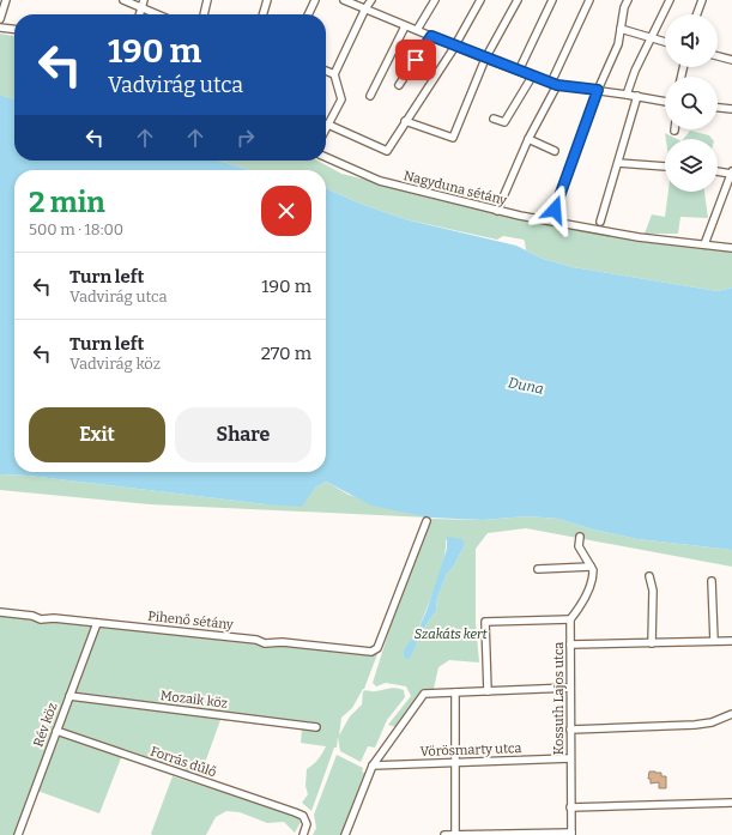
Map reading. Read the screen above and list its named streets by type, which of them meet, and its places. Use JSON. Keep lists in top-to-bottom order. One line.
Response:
{"streets":{"street":["Nagyduna sétány","Pihenő sétány","Kossuth Lajos utca","Mozaik köz","Rév köz","Vörösmarty utca","Forrás dűlő"]},"crossings":[["Pihenő sétány","Rév köz"],["Kossuth Lajos utca","Vörösmarty utca"],["Mozaik köz","Rév köz"],["Rév köz","Forrás dűlő"]],"water":["Duna"],"parks":["Szakáts kert"],"page":{"turn":["190 m","Vadvirág utca"],"heading":["2 min","500 m · 18:00"],"list":[{"name":"Turn left","note":"Vadvirág utca","value":"190 m"},{"name":"Turn left","note":"Vadvirág köz","value":"270 m"}],"buttons":["Exit","Share"]}}
